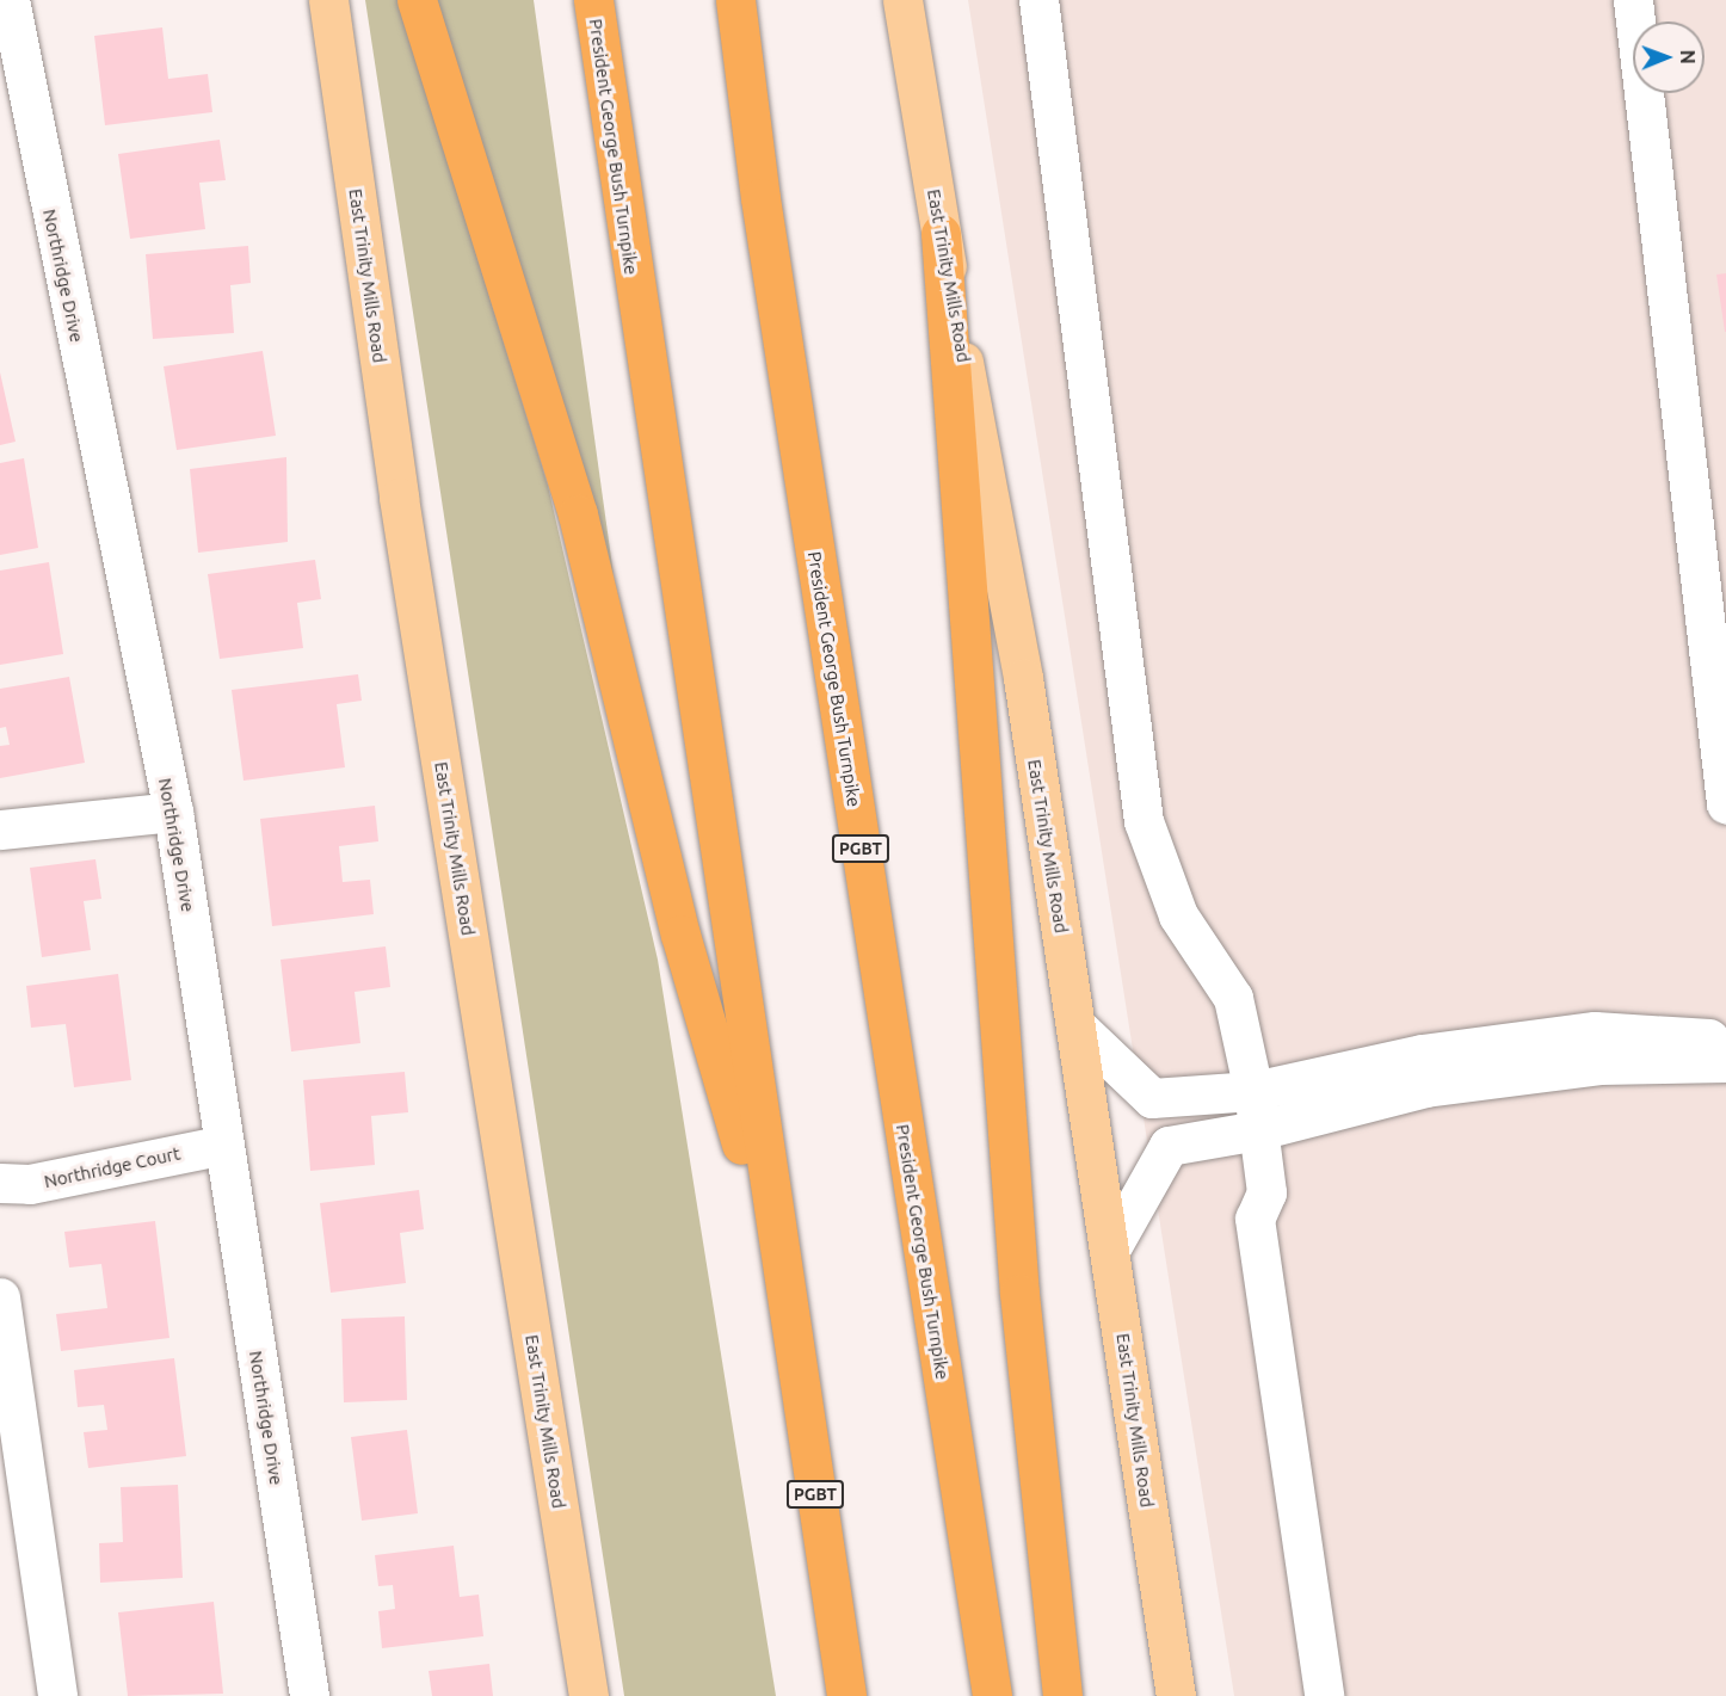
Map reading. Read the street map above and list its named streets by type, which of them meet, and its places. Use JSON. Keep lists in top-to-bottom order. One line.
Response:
{"streets":{"highway":["President George Bush Turnpike","PGBT"],"main road":["East Trinity Mills Road"],"street":["Northridge Drive","Northridge Court"]},"crossings":[["Northridge Drive","Northridge Court"]],"north":"right"}
